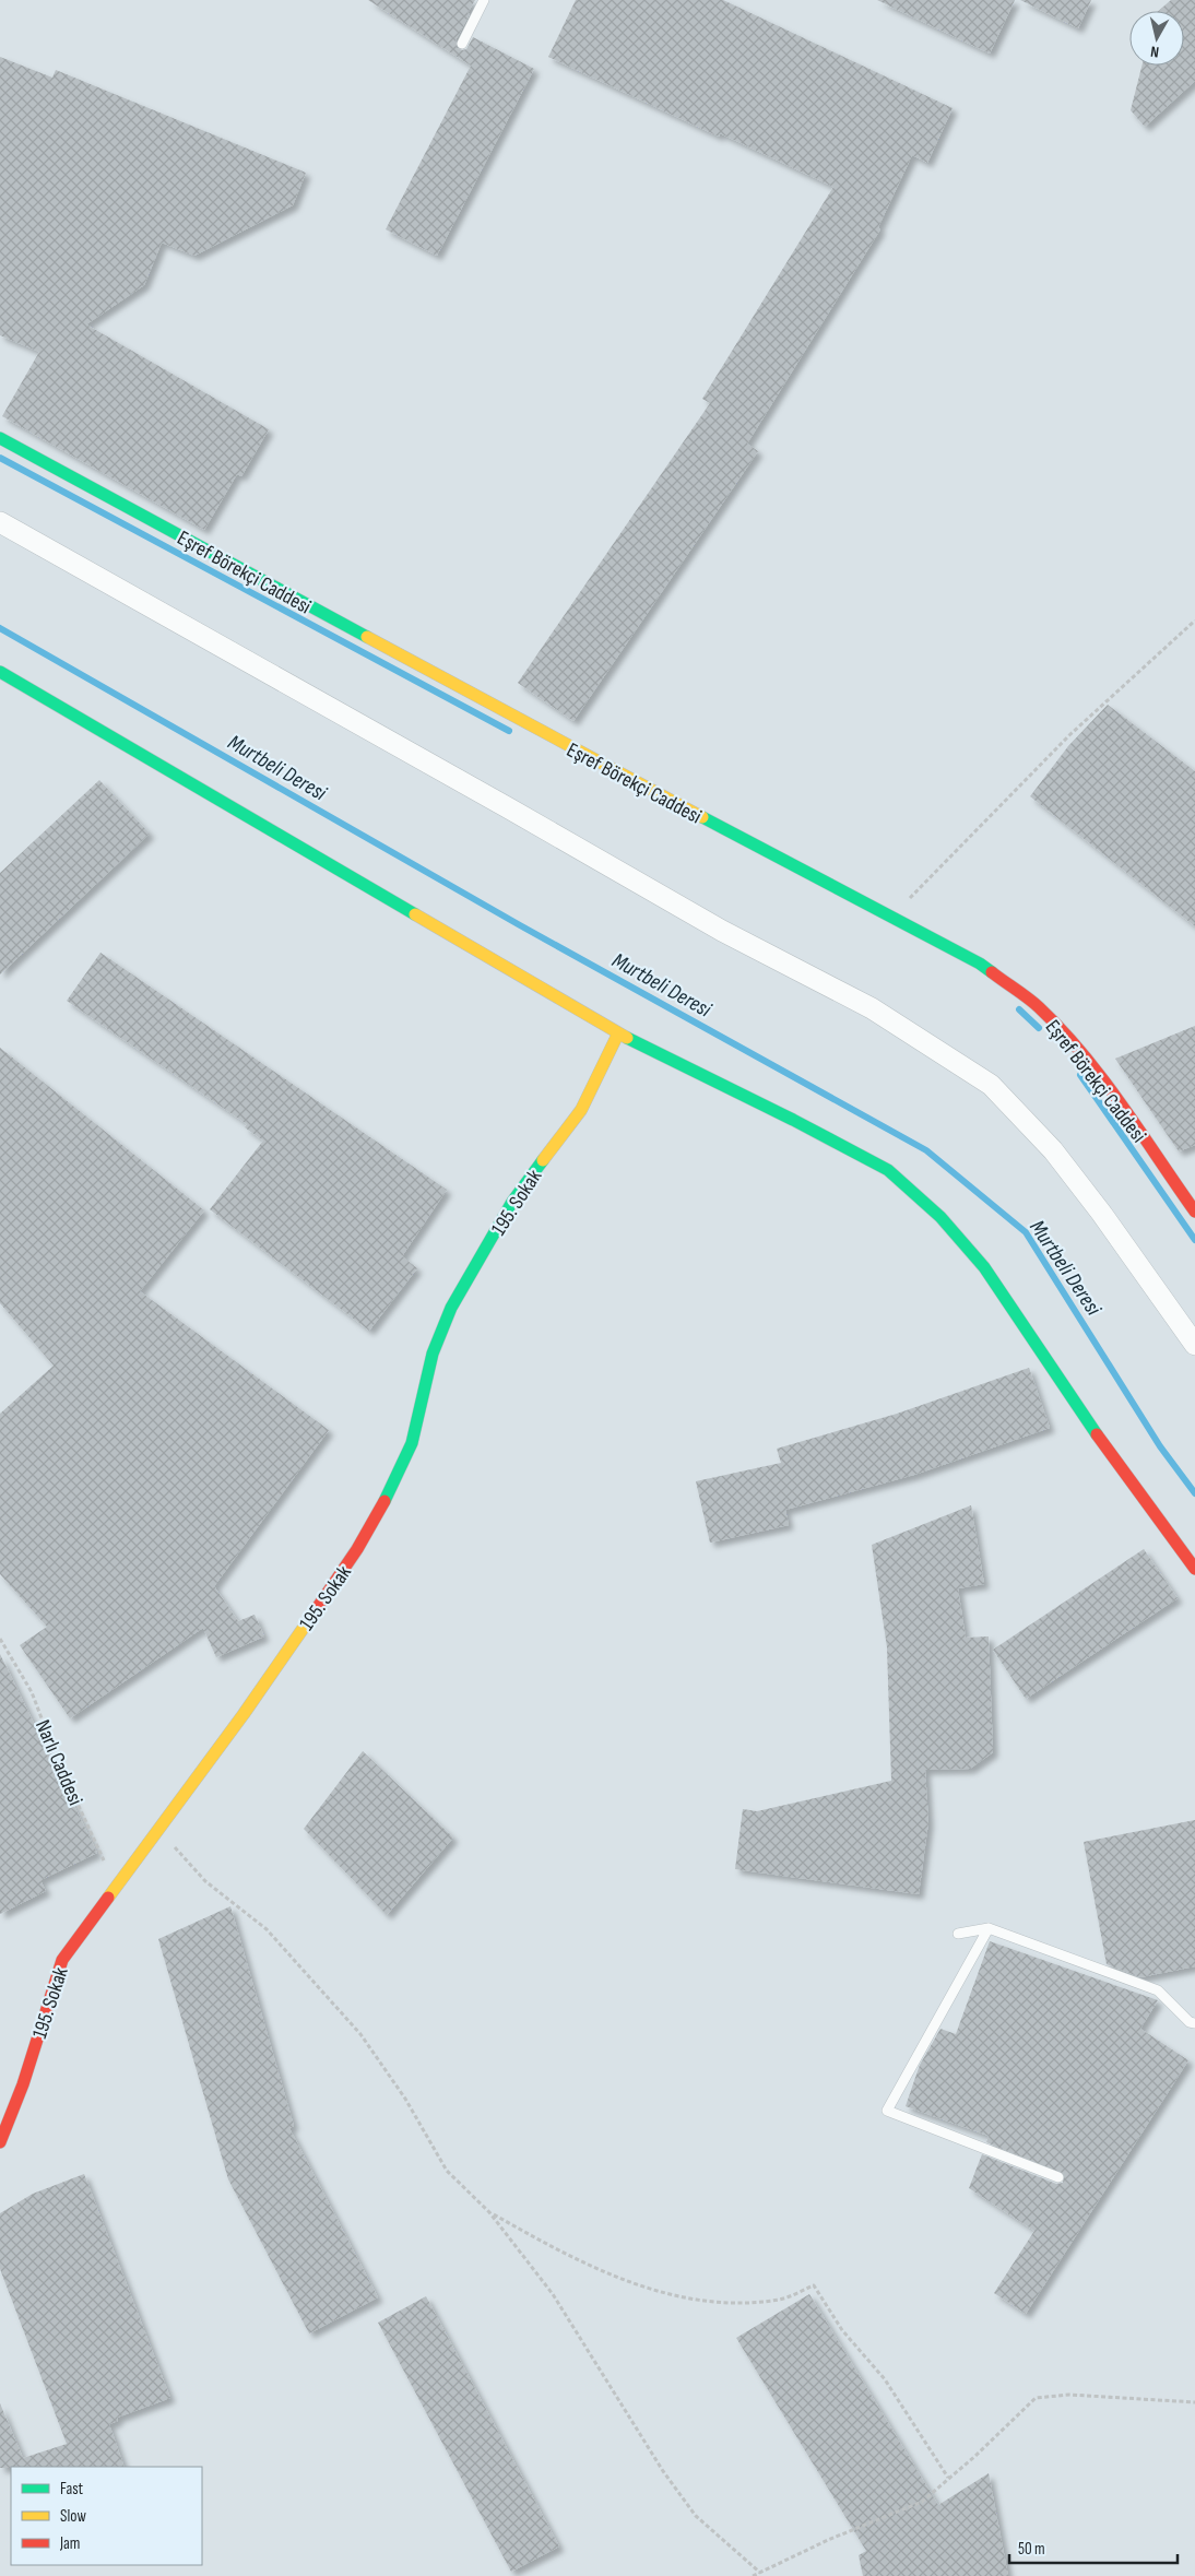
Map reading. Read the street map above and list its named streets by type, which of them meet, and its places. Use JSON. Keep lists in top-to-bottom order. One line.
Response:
{"streets":{"street":["Eşref Börekçi Caddesi","195. Sokak"],"path":["Narlı Caddesi"]},"crossings":[["195. Sokak","Narlı Caddesi"]],"water":["Murtbeli Deresi"],"legend":["Fast","Slow","Jam"],"scale_bar":"50 m","north":"bottom"}
